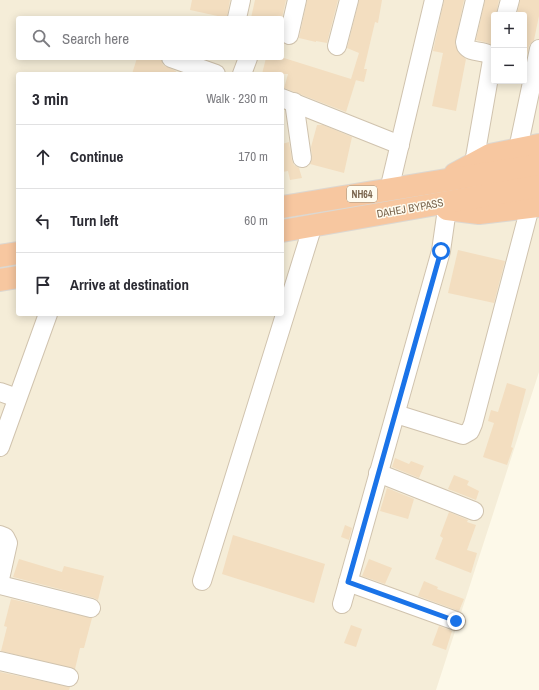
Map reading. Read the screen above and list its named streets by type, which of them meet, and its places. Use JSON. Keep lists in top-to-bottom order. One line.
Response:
{"streets":{"highway":["NH64","DAHEJ BYPASS"]},"crossings":[["NH64","DAHEJ BYPASS"]],"page":{"map_buttons":["+","−"],"search":"Search here","heading":["3 min","Walk · 230 m"],"list":[["Continue","170 m"],["Turn left","60 m"],"Arrive at destination"]}}
